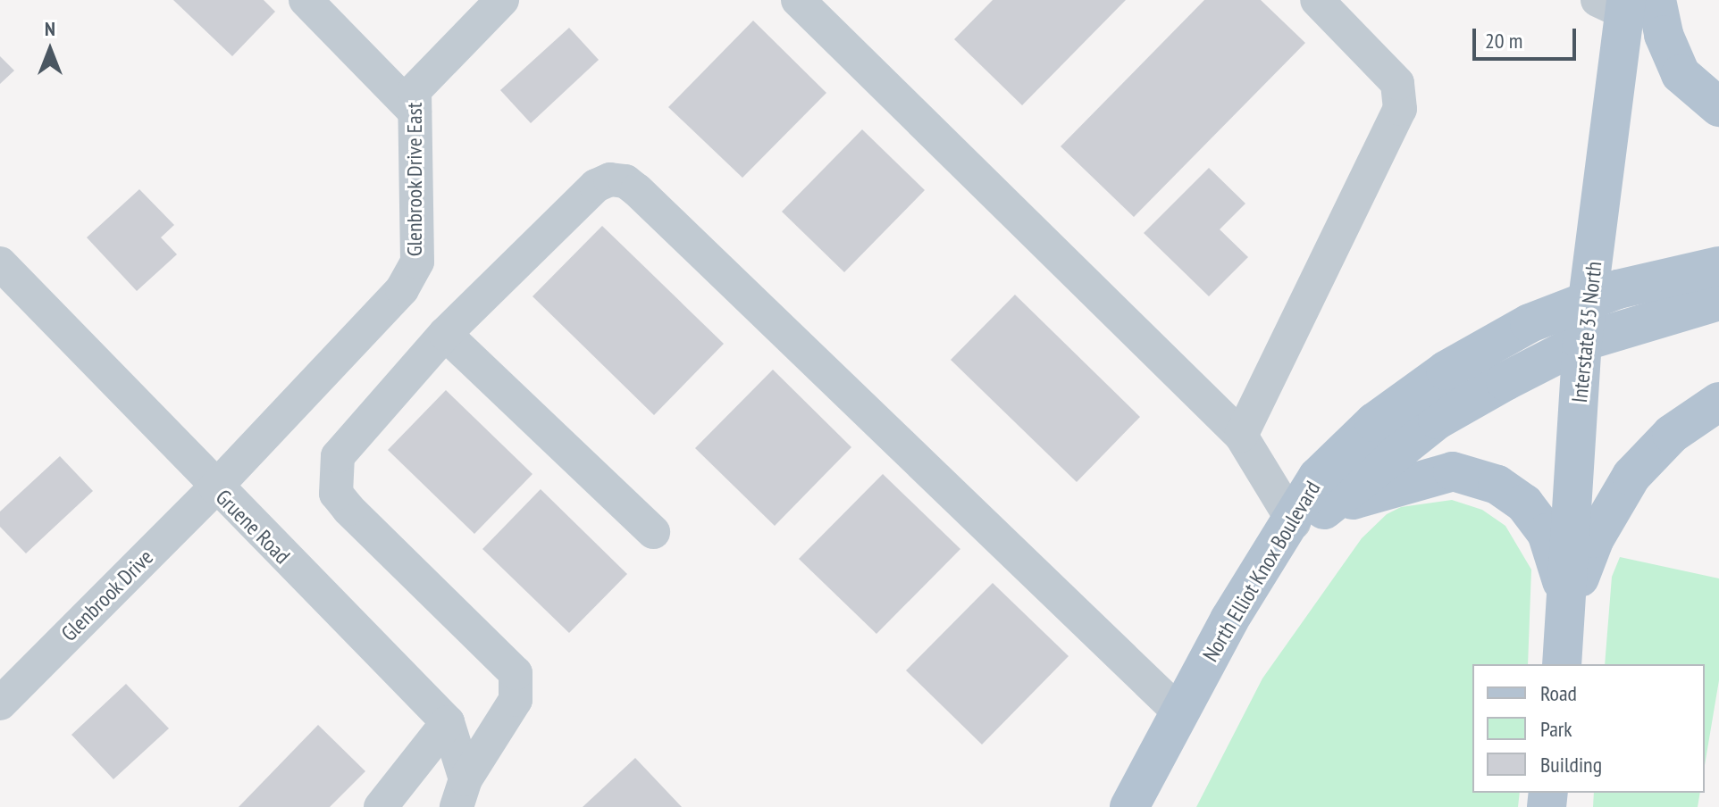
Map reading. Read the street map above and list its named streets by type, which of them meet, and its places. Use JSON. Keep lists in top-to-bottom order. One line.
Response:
{"streets":{"main road":["Interstate 35 North","North Elliot Knox Boulevard"],"street":["Glenbrook Drive East","Gruene Road","Glenbrook Drive"]},"crossings":[["Glenbrook Drive East","Gruene Road"],["Glenbrook Drive East","Glenbrook Drive"],["Interstate 35 North","North Elliot Knox Boulevard"],["Gruene Road","Glenbrook Drive"]],"legend":["Road","Park","Building"],"scale_bar":"20 m","north":"top"}
